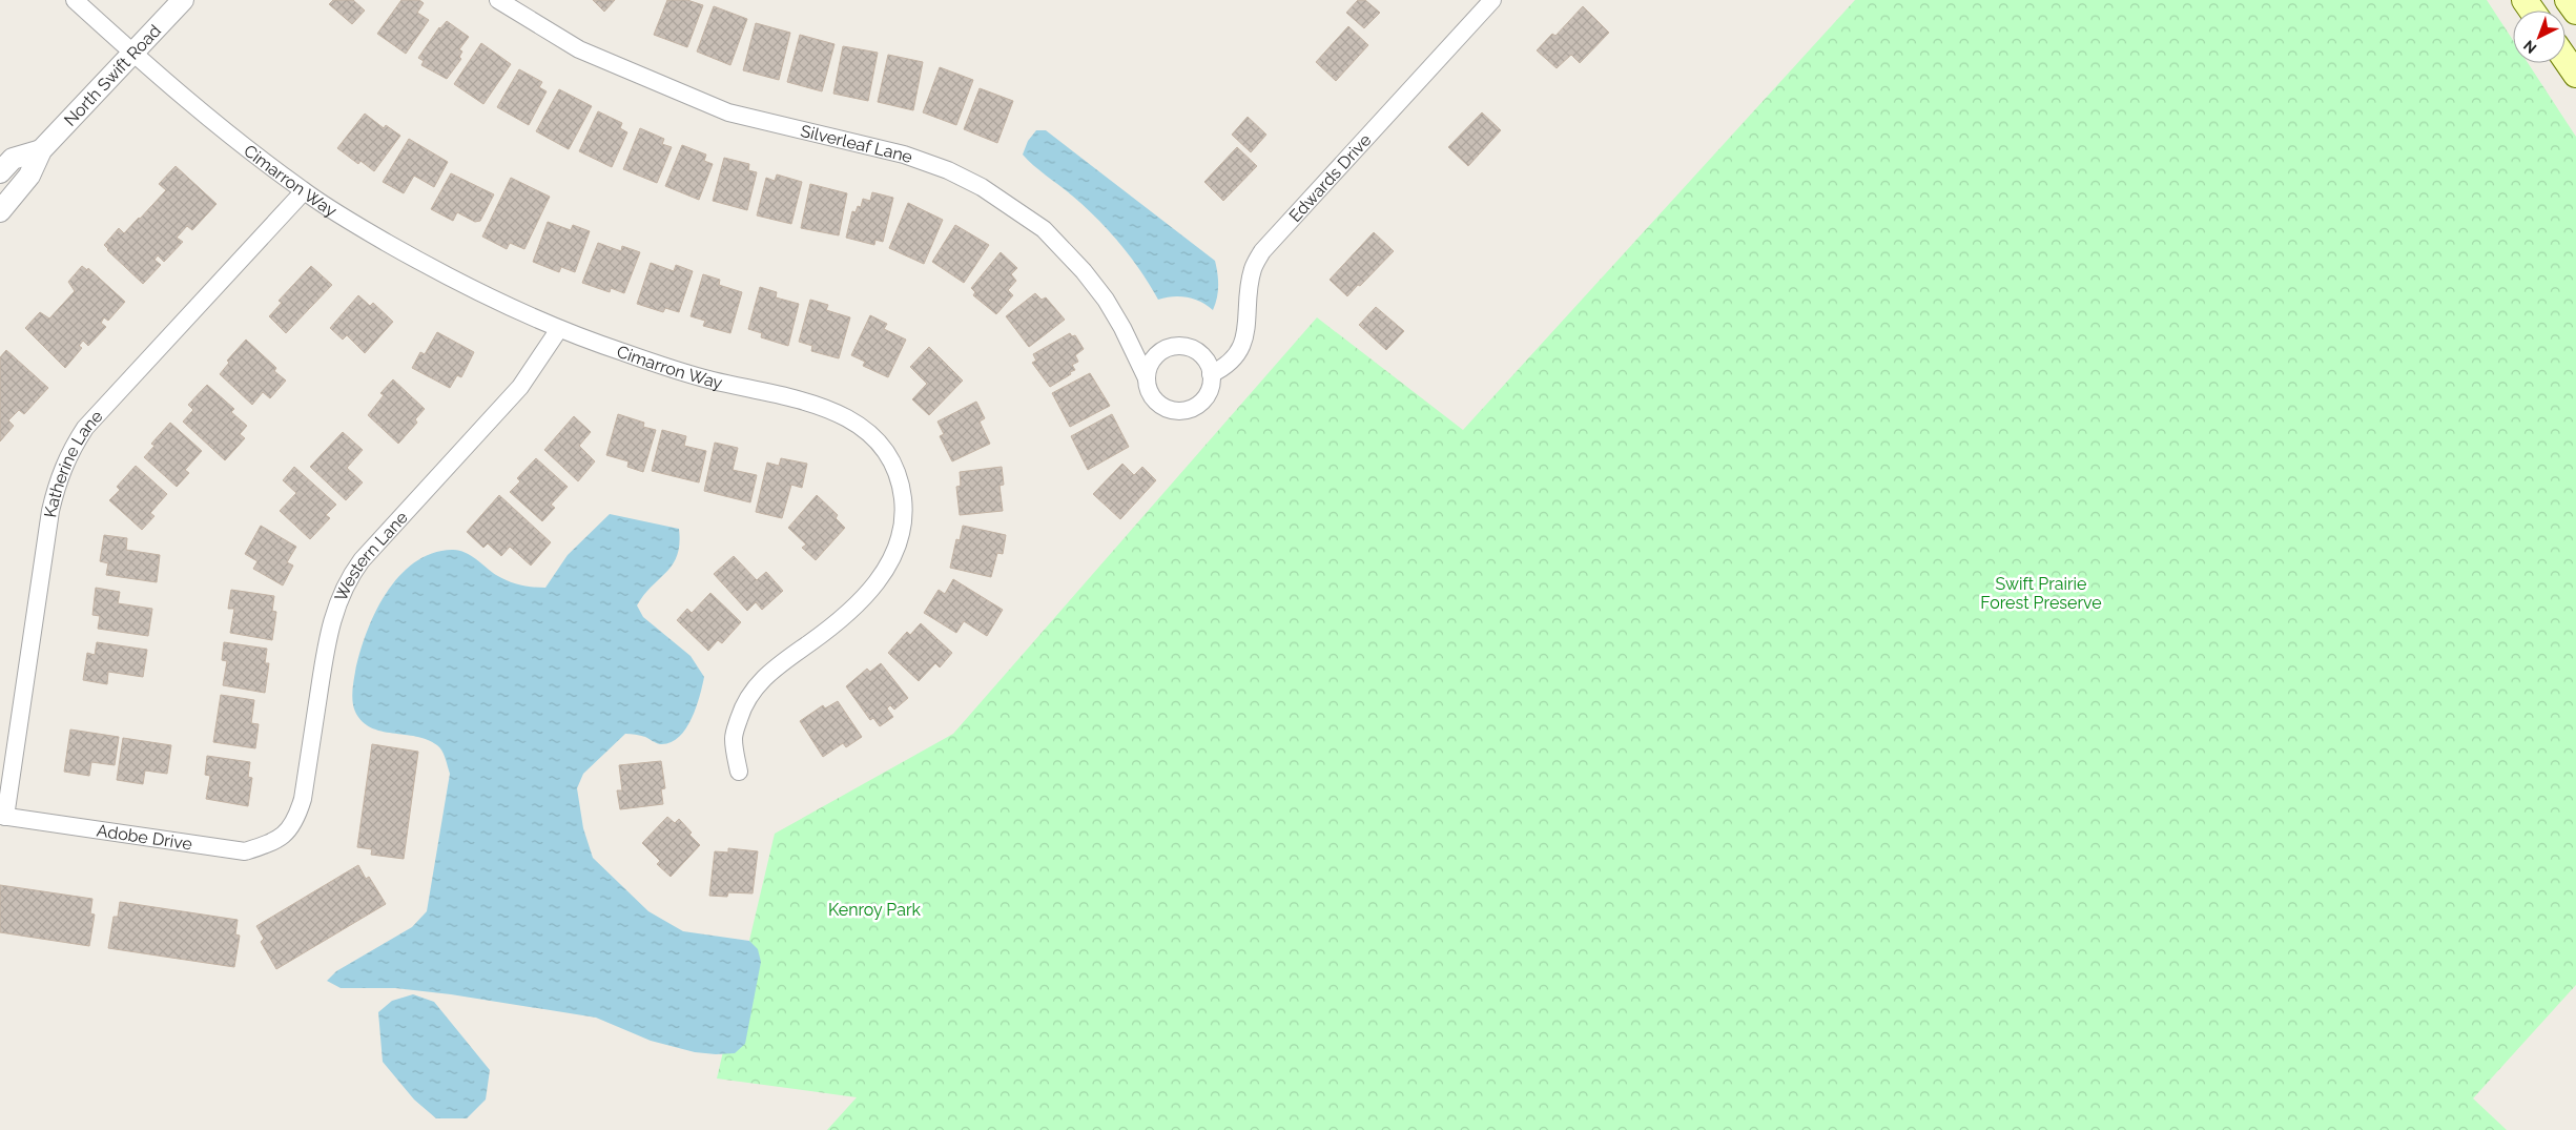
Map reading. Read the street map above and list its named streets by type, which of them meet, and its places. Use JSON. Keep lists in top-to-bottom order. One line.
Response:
{"streets":{"street":["North Swift Road","Silverleaf Lane","Edwards Drive","Cimarron Way","Katherine Lane","Western Lane","Adobe Drive"]},"crossings":[["North Swift Road","Cimarron Way"],["Silverleaf Lane","Edwards Drive"],["Cimarron Way","Katherine Lane"],["Cimarron Way","Western Lane"],["Katherine Lane","Adobe Drive"],["Western Lane","Adobe Drive"]],"parks":["Swift Prairie Forest Preserve","Kenroy Park"],"north":"bottom left"}
